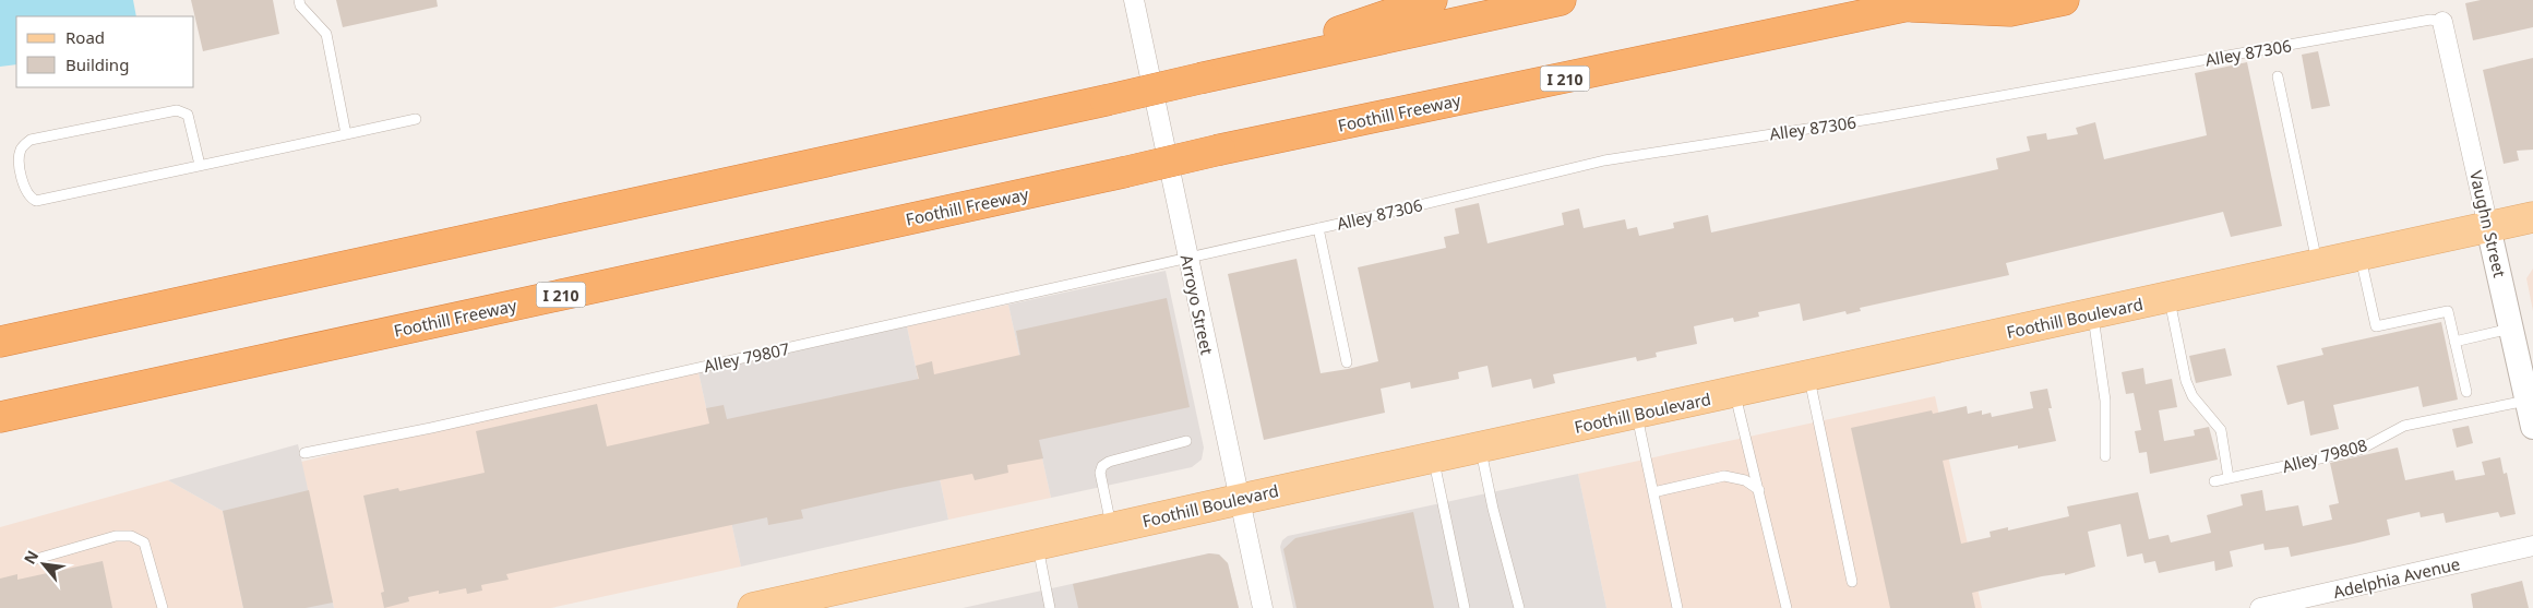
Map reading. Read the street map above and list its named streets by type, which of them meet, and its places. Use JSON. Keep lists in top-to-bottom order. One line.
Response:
{"streets":{"highway":["I 210","Foothill Freeway"],"main road":["Foothill Boulevard"],"street":["Vaughn Street","Arroyo Street","Adelphia Avenue"],"lane":["Alley 87306","Alley 79807","Alley 79808"]},"crossings":[["Alley 87306","Vaughn Street"],["Alley 87306","Arroyo Street"],["Alley 87306","Alley 79807"],["Vaughn Street","Foothill Boulevard"],["Vaughn Street","Alley 79808"],["Arroyo Street","Foothill Boulevard"],["Arroyo Street","Alley 79807"]],"legend":["Road","Building"],"north":"top left"}
